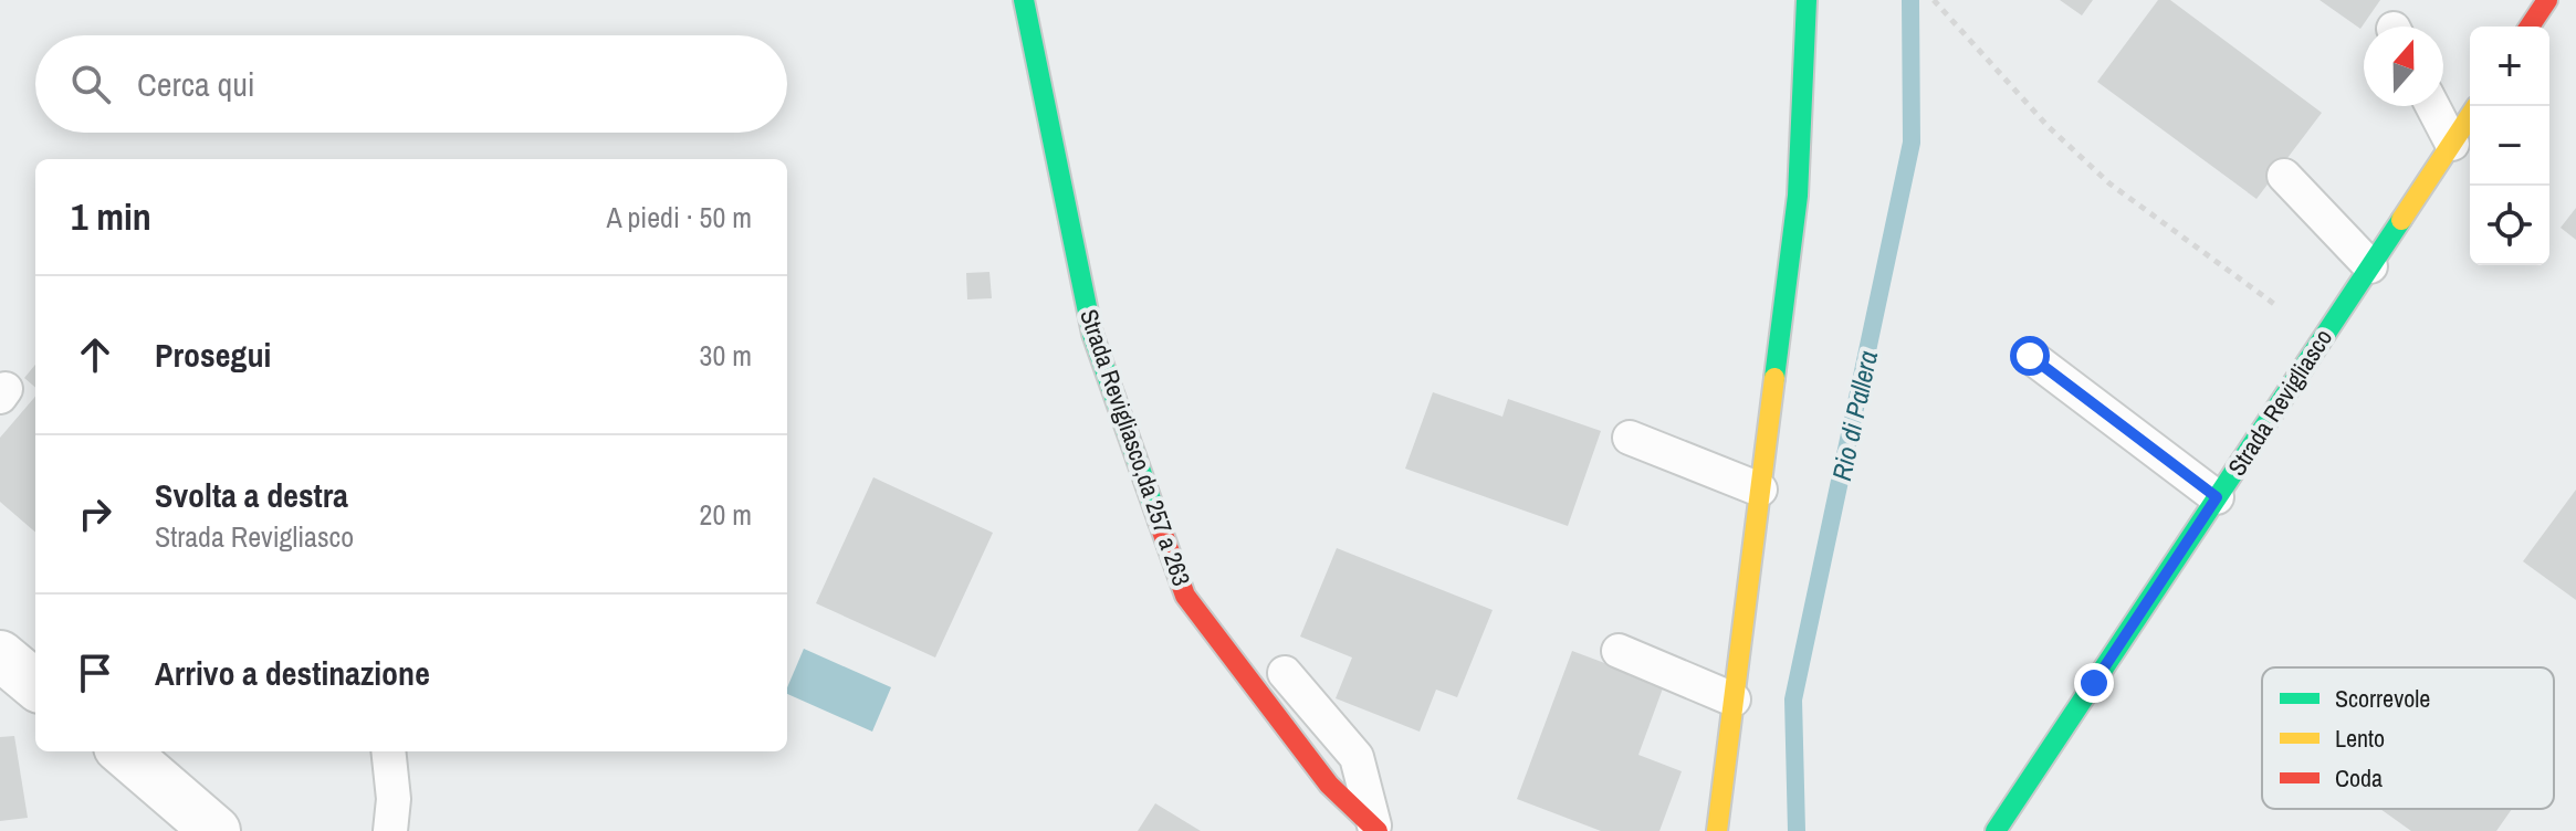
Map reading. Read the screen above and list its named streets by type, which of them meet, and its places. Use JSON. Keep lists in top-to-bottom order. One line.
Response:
{"streets":{"street":["Strada Revigliasco","Strada Revigliasco,da 257 a 263"]},"water":["Rio di Pallera"],"legend":["Scorrevole","Lento","Coda"],"north":"top","page":{"map_buttons":["+","−"],"search":"Cerca qui","heading":["1 min","A piedi · 50 m"],"list":[["Prosegui","30 m"],["Svolta a destra","Strada Revigliasco","20 m"],"Arrivo a destinazione"]}}
